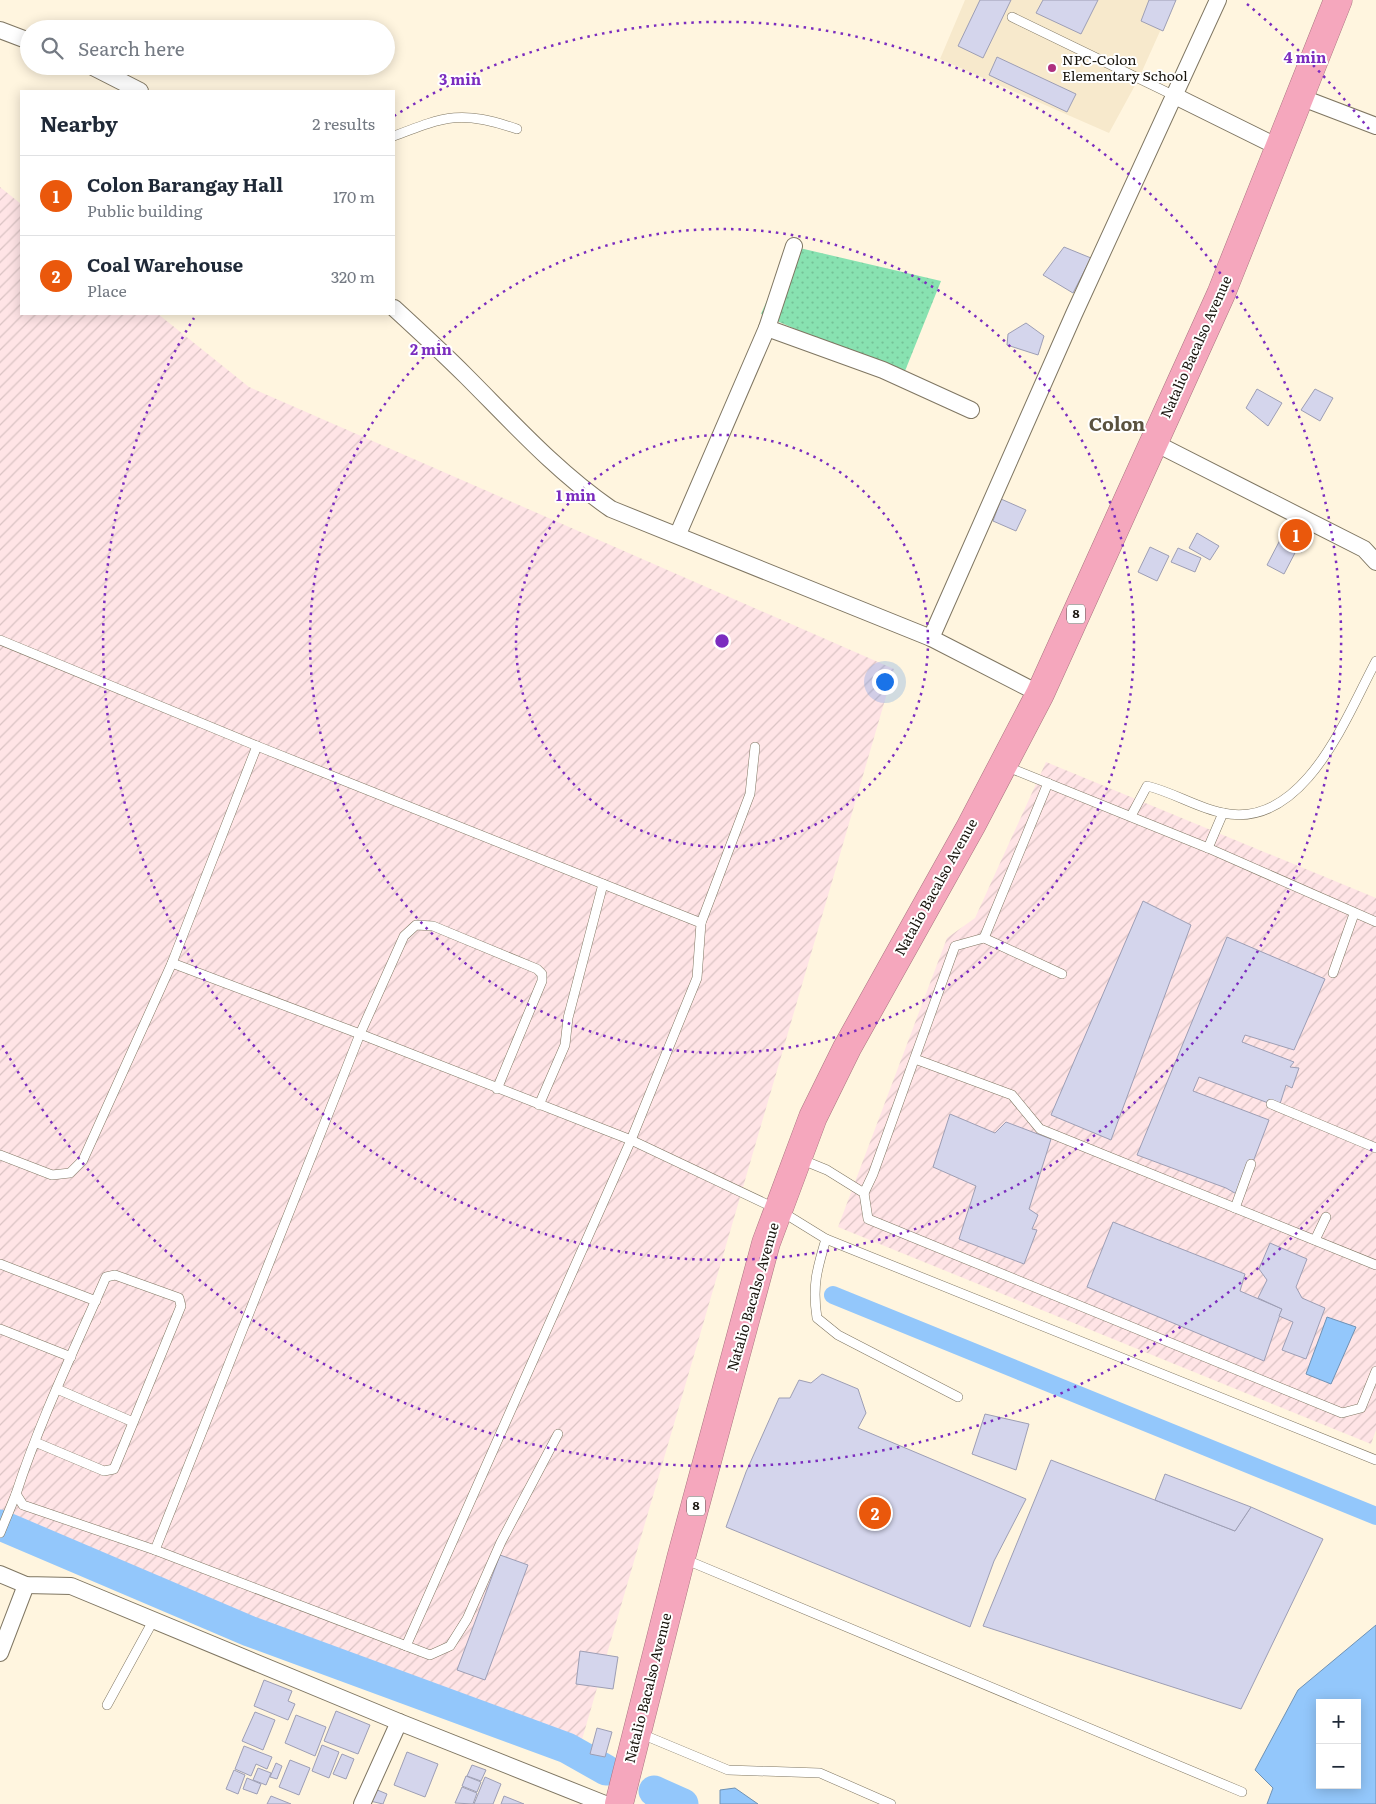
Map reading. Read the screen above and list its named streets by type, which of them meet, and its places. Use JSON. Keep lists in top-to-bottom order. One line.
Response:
{"streets":{"highway":["Natalio Bacalso Avenue","8"]},"districts":["Colon"],"places":["NPC-Colon Elementary School"],"page":{"search":"Search here","heading":["Nearby","2 results"],"list":[{"mark":"1","name":"Colon Barangay Hall","note":"Public building","value":"170 m"},{"mark":"2","name":"Coal Warehouse","note":"Place","value":"320 m"}],"pins":["1","2"],"map_buttons":["+","−"]},"rings":["4 min","3 min","2 min","1 min"]}
